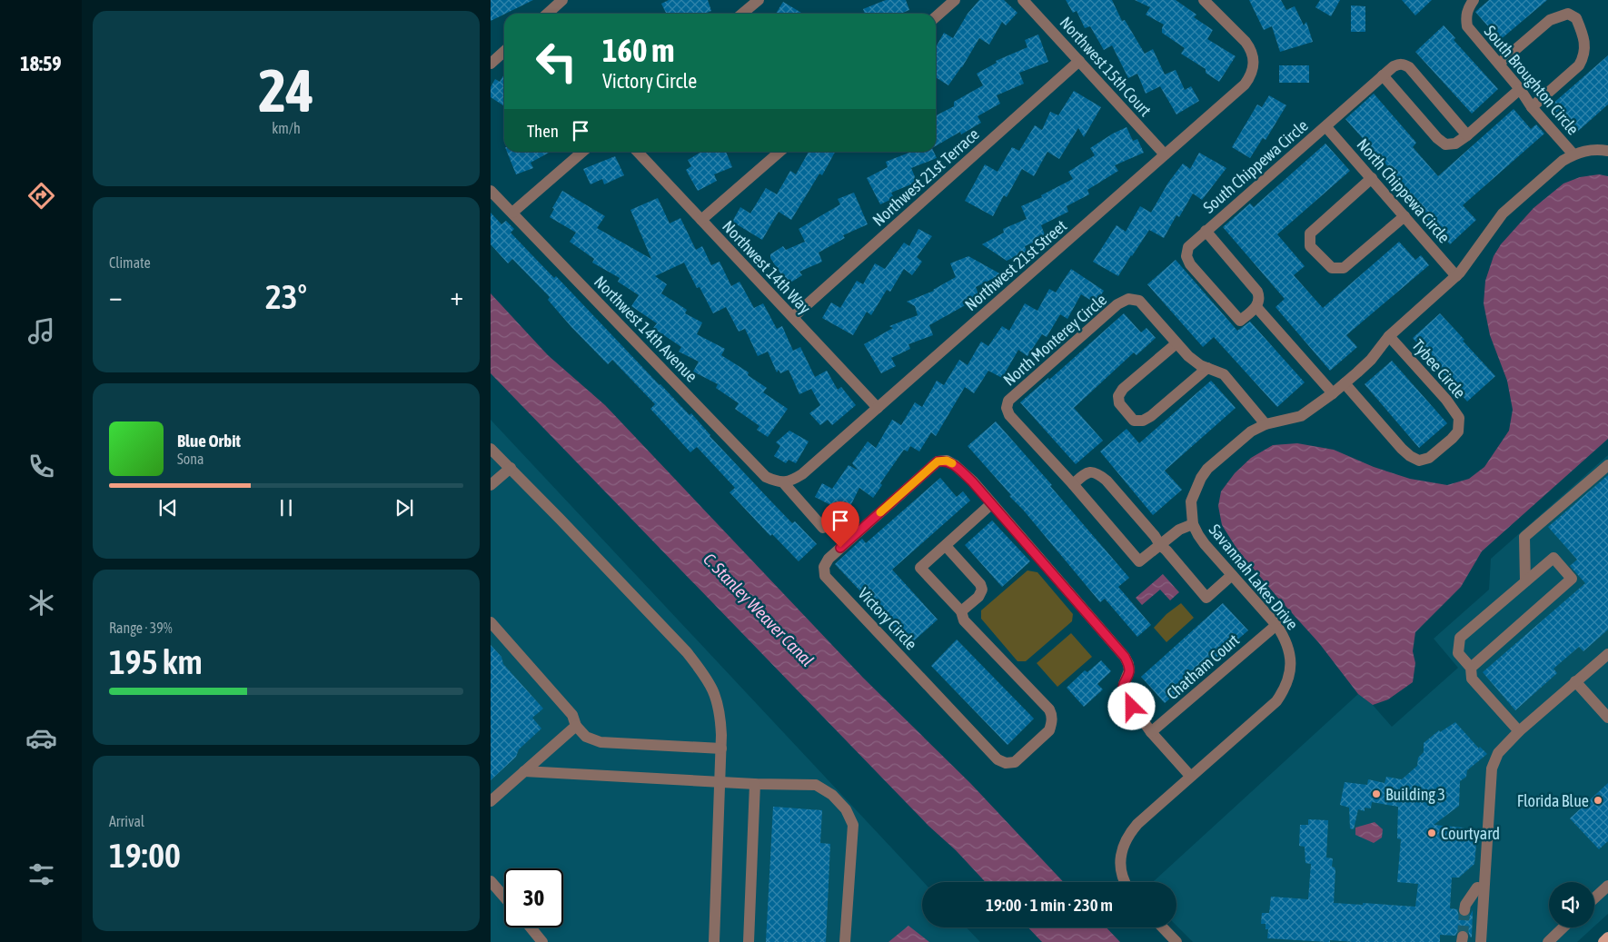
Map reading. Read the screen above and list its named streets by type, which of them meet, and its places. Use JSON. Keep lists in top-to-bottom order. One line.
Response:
{"streets":{"street":["Northwest 15th Court","South Broughton Circle","South Chippewa Circle","Northwest 21st Terrace","North Chippewa Circle","Northwest 21st Street","Northwest 14th Way","Northwest 14th Avenue","North Monterey Circle","Tybee Circle","Savannah Lakes Drive","Victory Circle","Chatham Court"]},"crossings":[["Northwest 15th Court","Northwest 21st Terrace"],["Northwest 15th Court","Northwest 21st Street"],["South Broughton Circle","Savannah Lakes Drive"],["South Chippewa Circle","North Chippewa Circle"],["Northwest 21st Terrace","Northwest 14th Way"],["North Chippewa Circle","Savannah Lakes Drive"],["Northwest 21st Street","Northwest 14th Way"],["Northwest 21st Street","Northwest 14th Avenue"],["North Monterey Circle","Savannah Lakes Drive"],["Tybee Circle","Savannah Lakes Drive"],["Savannah Lakes Drive","Victory Circle"],["Savannah Lakes Drive","Chatham Court"],["Victory Circle","Chatham Court"]],"water":["C. Stanley Weaver Canal"],"places":["Building 3","Florida Blue","Courtyard"],"page":{"tabs":"18:59","tile":[["24","km/h"],"Climate",["Range · 39%","195 km"],["Arrival","19:00"]],"turn":["160 m","Victory Circle"],"then":"Then","heat":["−","23°","+"],"song":["Blue Orbit","Sona"],"limit":"30","trip":"19:00 · 1 min · 230 m"}}
